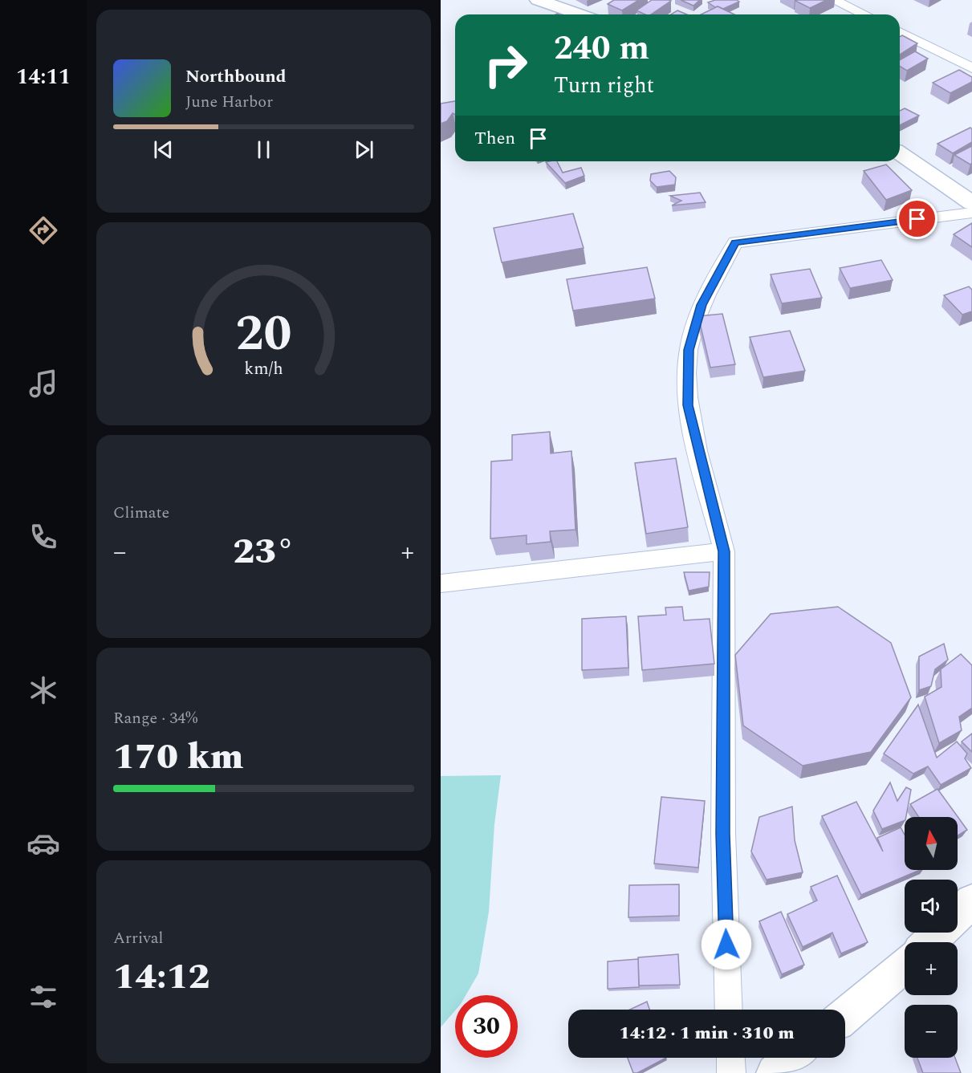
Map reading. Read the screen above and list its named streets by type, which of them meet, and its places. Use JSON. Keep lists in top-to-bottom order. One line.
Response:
{"north":"top","page":{"tabs":"14:11","turn":["240 m","Turn right"],"song":["Northbound","June Harbor"],"then":"Then","tile":["Climate",["Range · 34%","170 km"],["Arrival","14:12"]],"heat":["−","23°","+"],"map_buttons":["+","−"],"limit":"30","trip":"14:12 · 1 min · 310 m","gauge":["20","km/h"]}}
